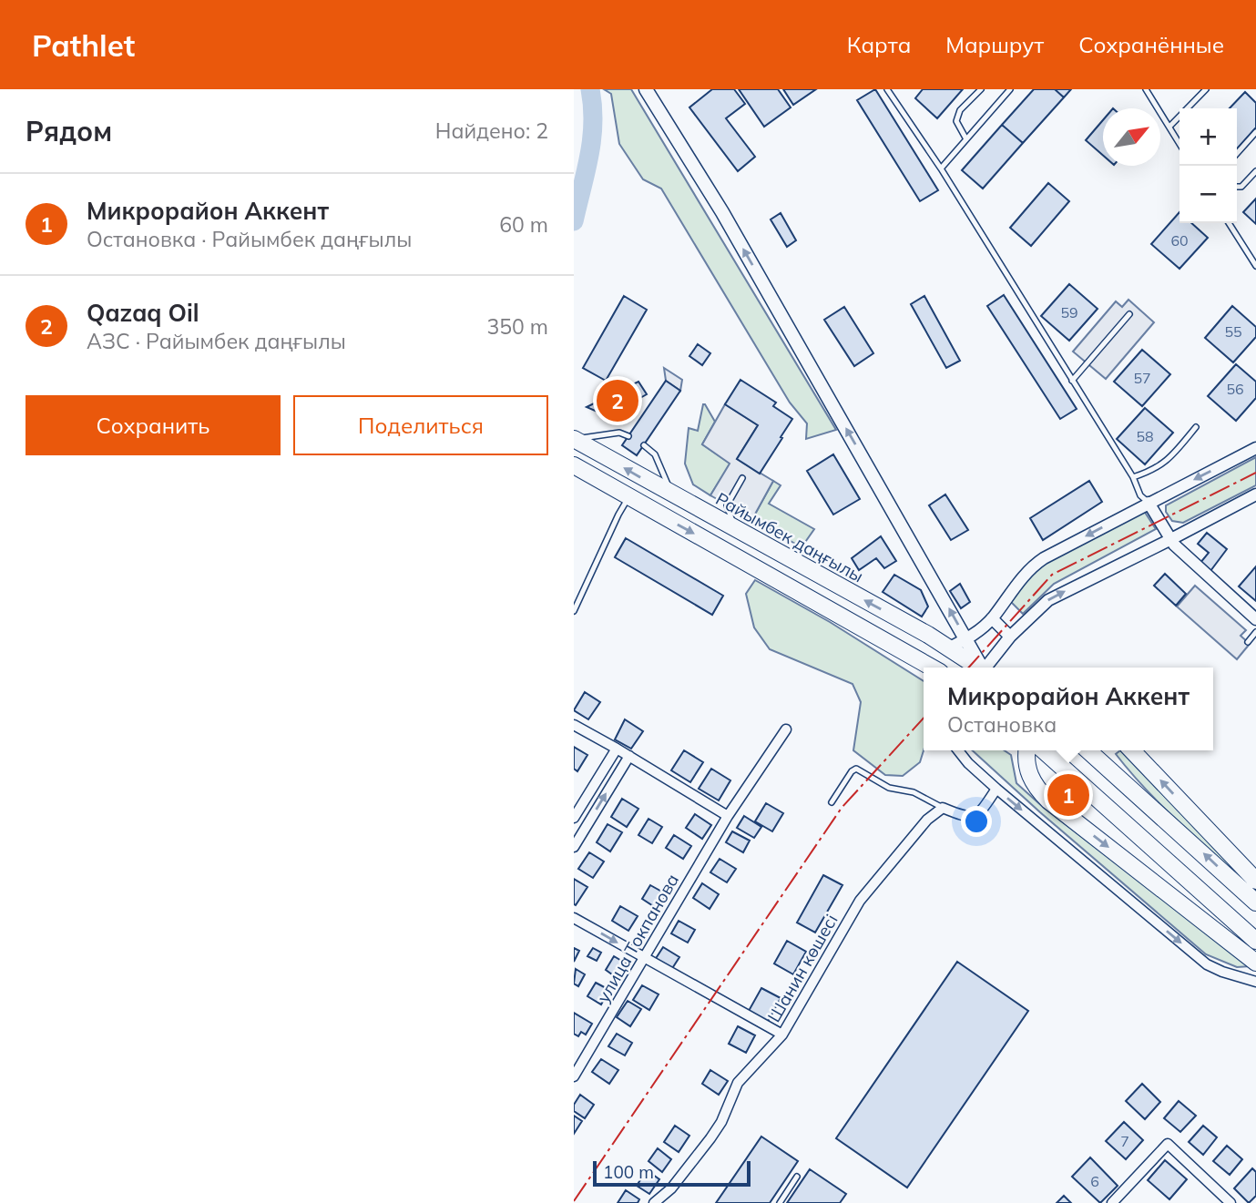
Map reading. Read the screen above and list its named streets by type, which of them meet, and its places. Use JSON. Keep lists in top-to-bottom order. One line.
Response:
{"streets":{"highway":["Райымбек даңғылы"],"street":["улица Токпанова","Шанин көшесі"]},"house_numbers":["60","59","55","57","56","58","7","6"],"scale_bar":"100 m","north":"top right","page":{"header":"Pathlet","nav":["Карта","Маршрут","Сохранённые"],"heading":["Рядом","Найдено: 2"],"map_buttons":["+","−"],"list":[{"mark":"1","name":"Микрорайон Аккент","note":"Остановка · Райымбек даңғылы","value":"60 m"},{"mark":"2","name":"Qazaq Oil","note":"АЗС · Райымбек даңғылы","value":"350 m"}],"buttons":["Сохранить","Поделиться"],"pins":["2","1"],"popup":["Микрорайон Аккент","Остановка"],"scale":"100 m"}}
